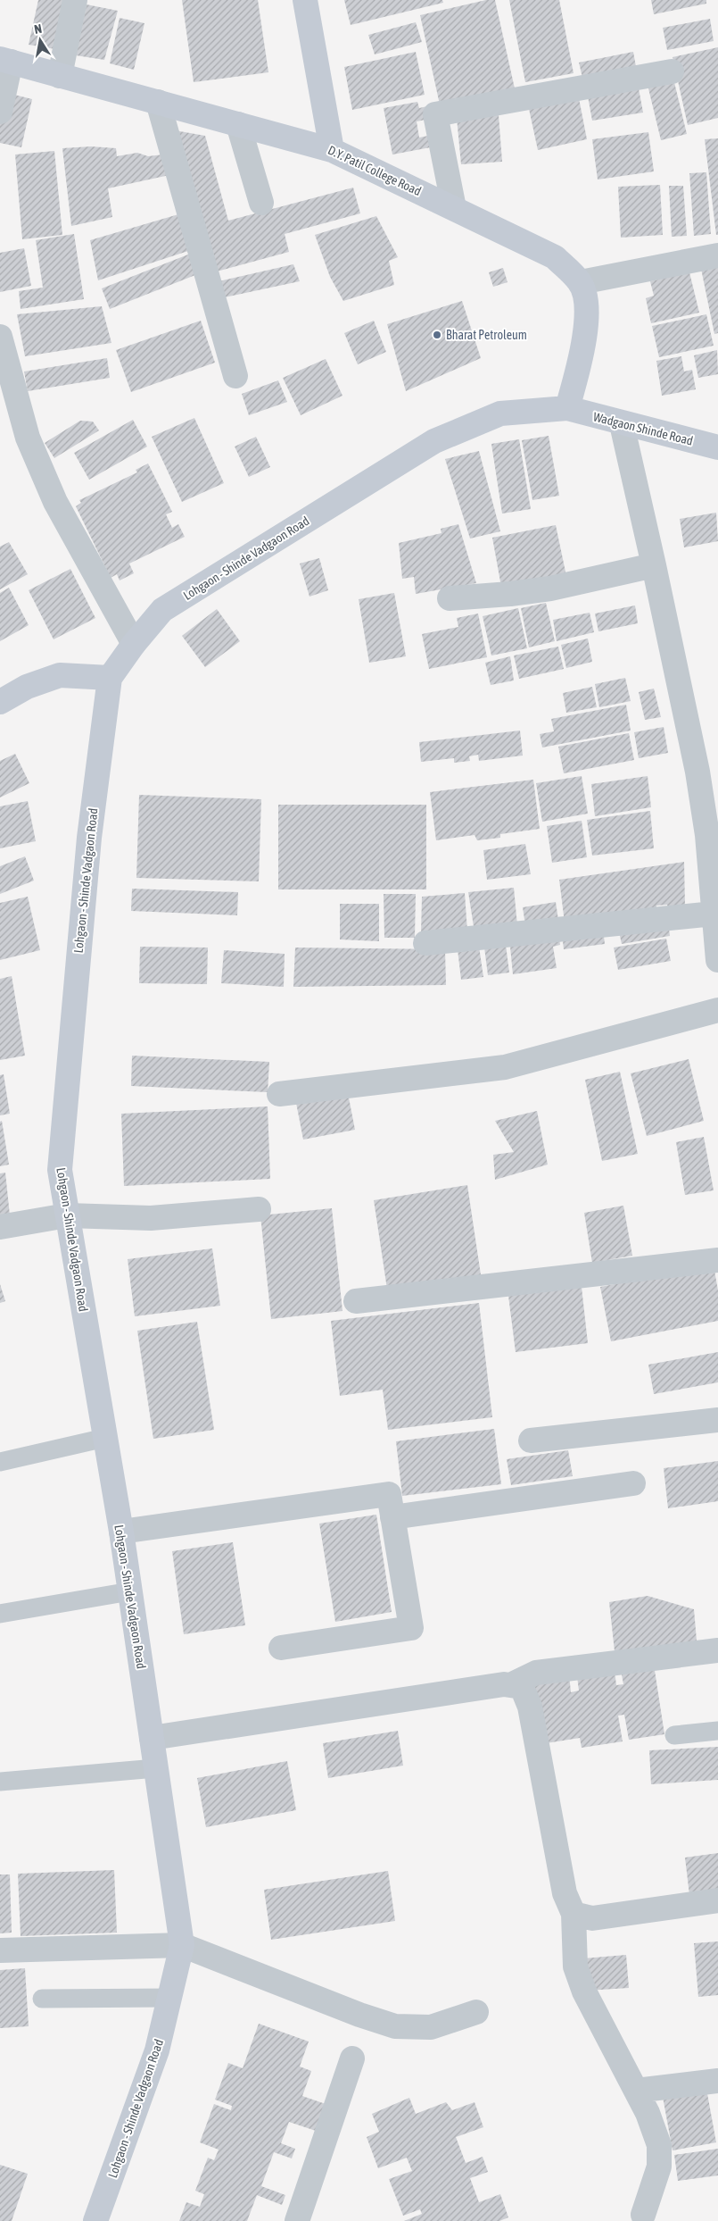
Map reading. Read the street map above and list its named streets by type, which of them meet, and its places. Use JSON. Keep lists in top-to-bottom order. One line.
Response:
{"streets":{"street":["D.Y. Patil College Road","Wadgaon Shinde Road","Lohgaon - Shinde Vadgaon Road"]},"crossings":[["Wadgaon Shinde Road","Lohgaon - Shinde Vadgaon Road"]],"places":["Bharat Petroleum"],"north":"top"}
